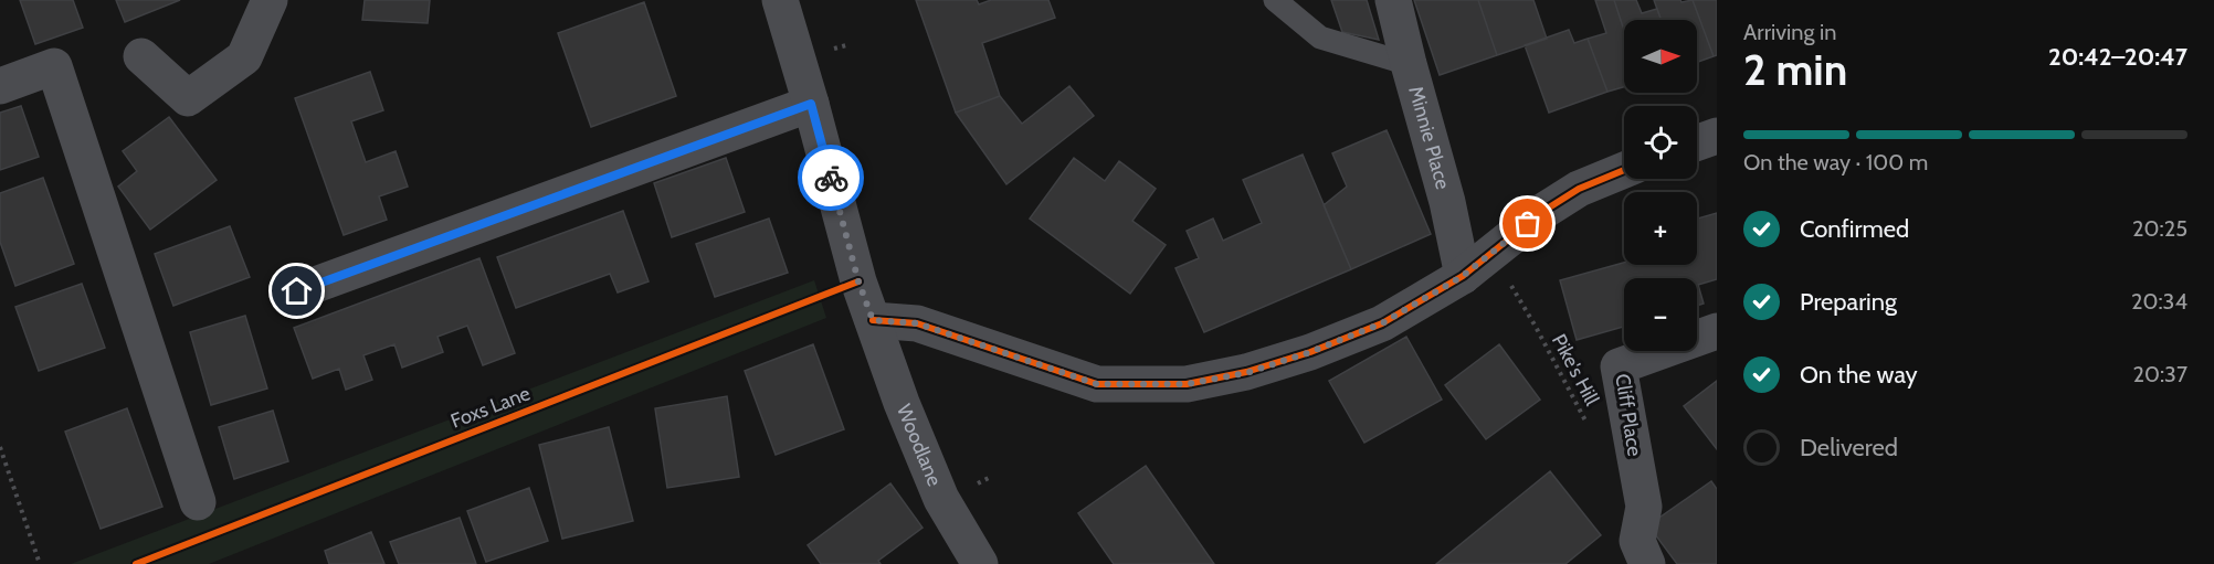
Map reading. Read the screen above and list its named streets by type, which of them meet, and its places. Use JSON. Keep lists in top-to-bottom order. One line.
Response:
{"streets":{"street":["Minnie Place","Cliff Place","Woodlane"],"path":["Pike's Hill"],"cycle path":["Foxs Lane"]},"north":"right","page":{"heading":["2 min","Arriving in","20:42–20:47"],"map_buttons":["+","−"],"bar":"On the way · 100 m","list":[["Confirmed","20:25"],["Preparing","20:34"],["On the way","20:37"],"Delivered"]}}
